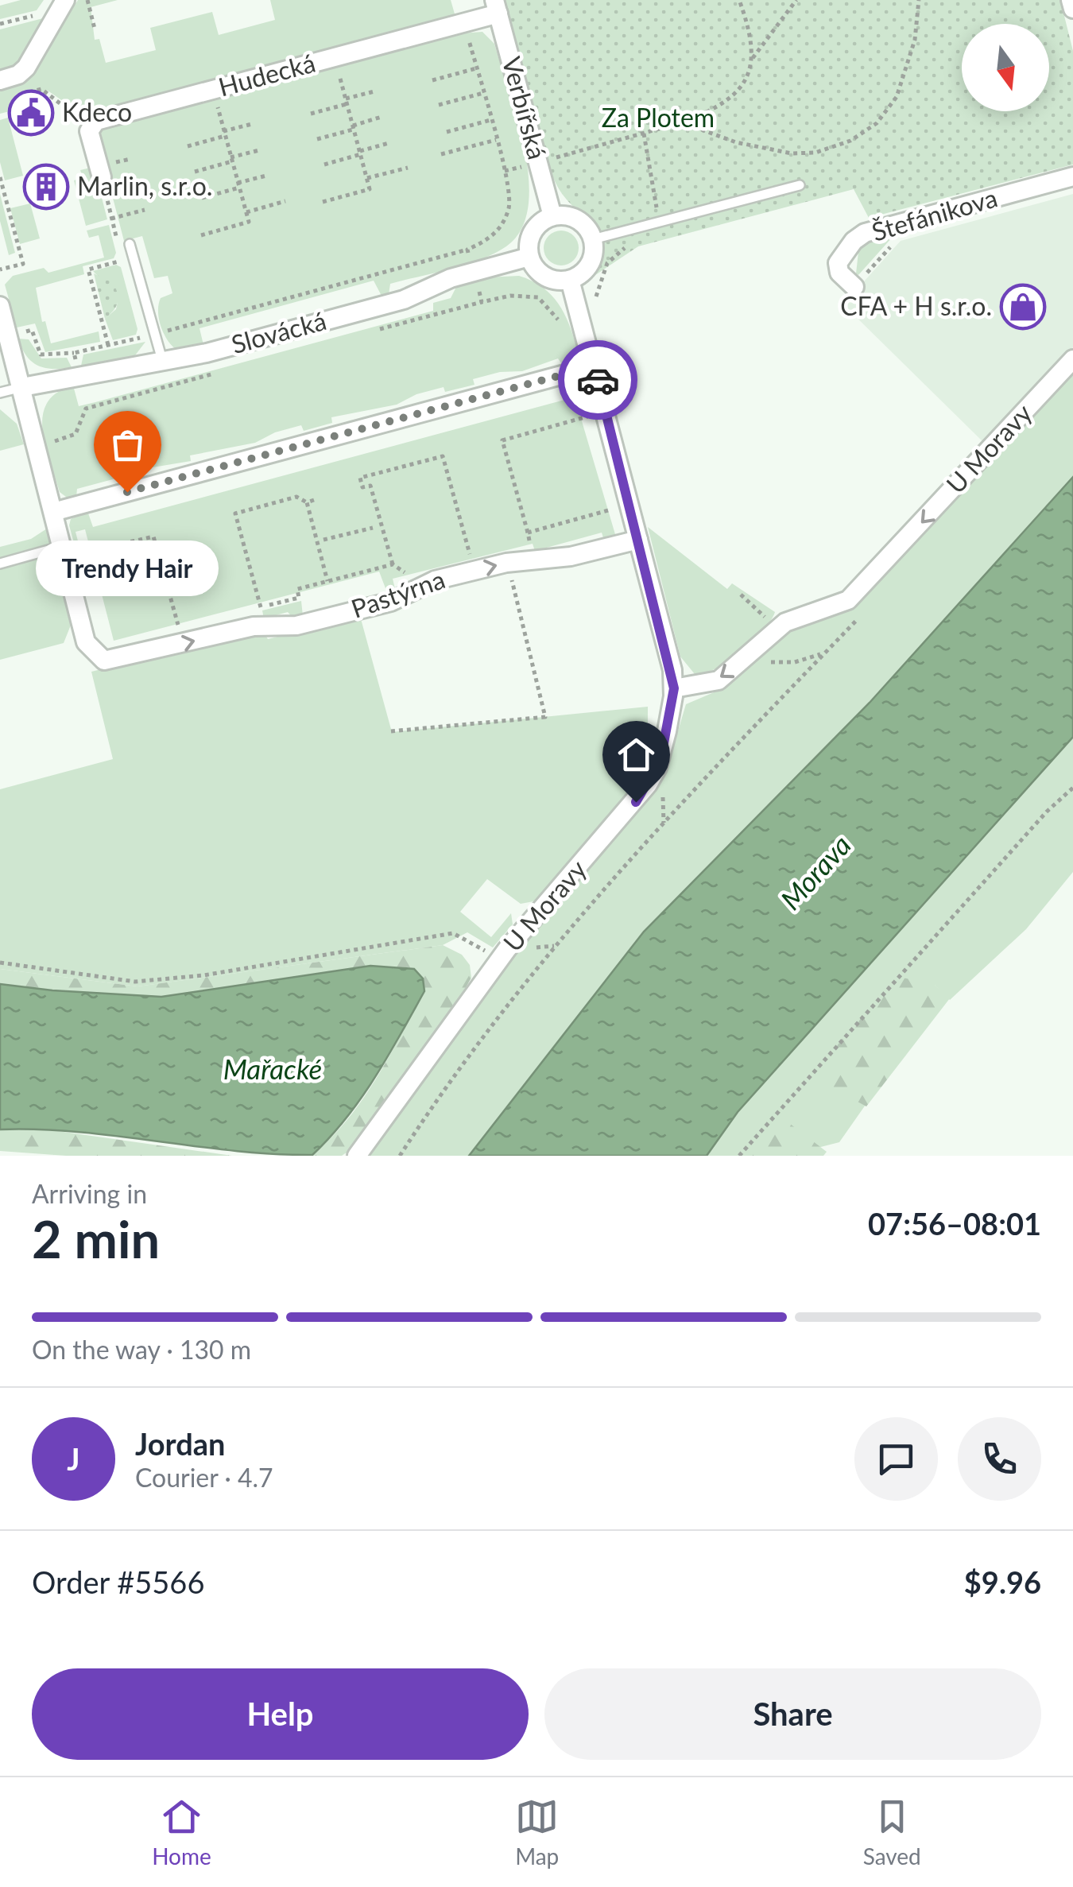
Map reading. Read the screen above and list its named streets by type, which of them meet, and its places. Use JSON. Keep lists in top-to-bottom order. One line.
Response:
{"streets":{"street":["Hudecká","Verbířská","Štefánikova","Slovácká","U Moravy","Pastýrna"]},"crossings":[["Hudecká","Verbířská"],["Verbířská","Slovácká"]],"one_way":["U Moravy","Pastýrna"],"water":["Morava","Mařacké"],"parks":["Za Plotem"],"places":{"public building":["Kdeco"],"building":["Marlin, s.r.o."],"shop":["CFA + H s.r.o."],"other":["Trendy Hair"]},"north":"bottom","page":{"bubble":"Trendy Hair","heading":["2 min","Arriving in","07:56–08:01"],"panel":["Jordan","Courier · 4.7","Order #5566","$9.96"],"bar":"On the way · 130 m","round":"J","buttons":["Help","Share"],"tabs":["Home","Map","Saved"]}}
